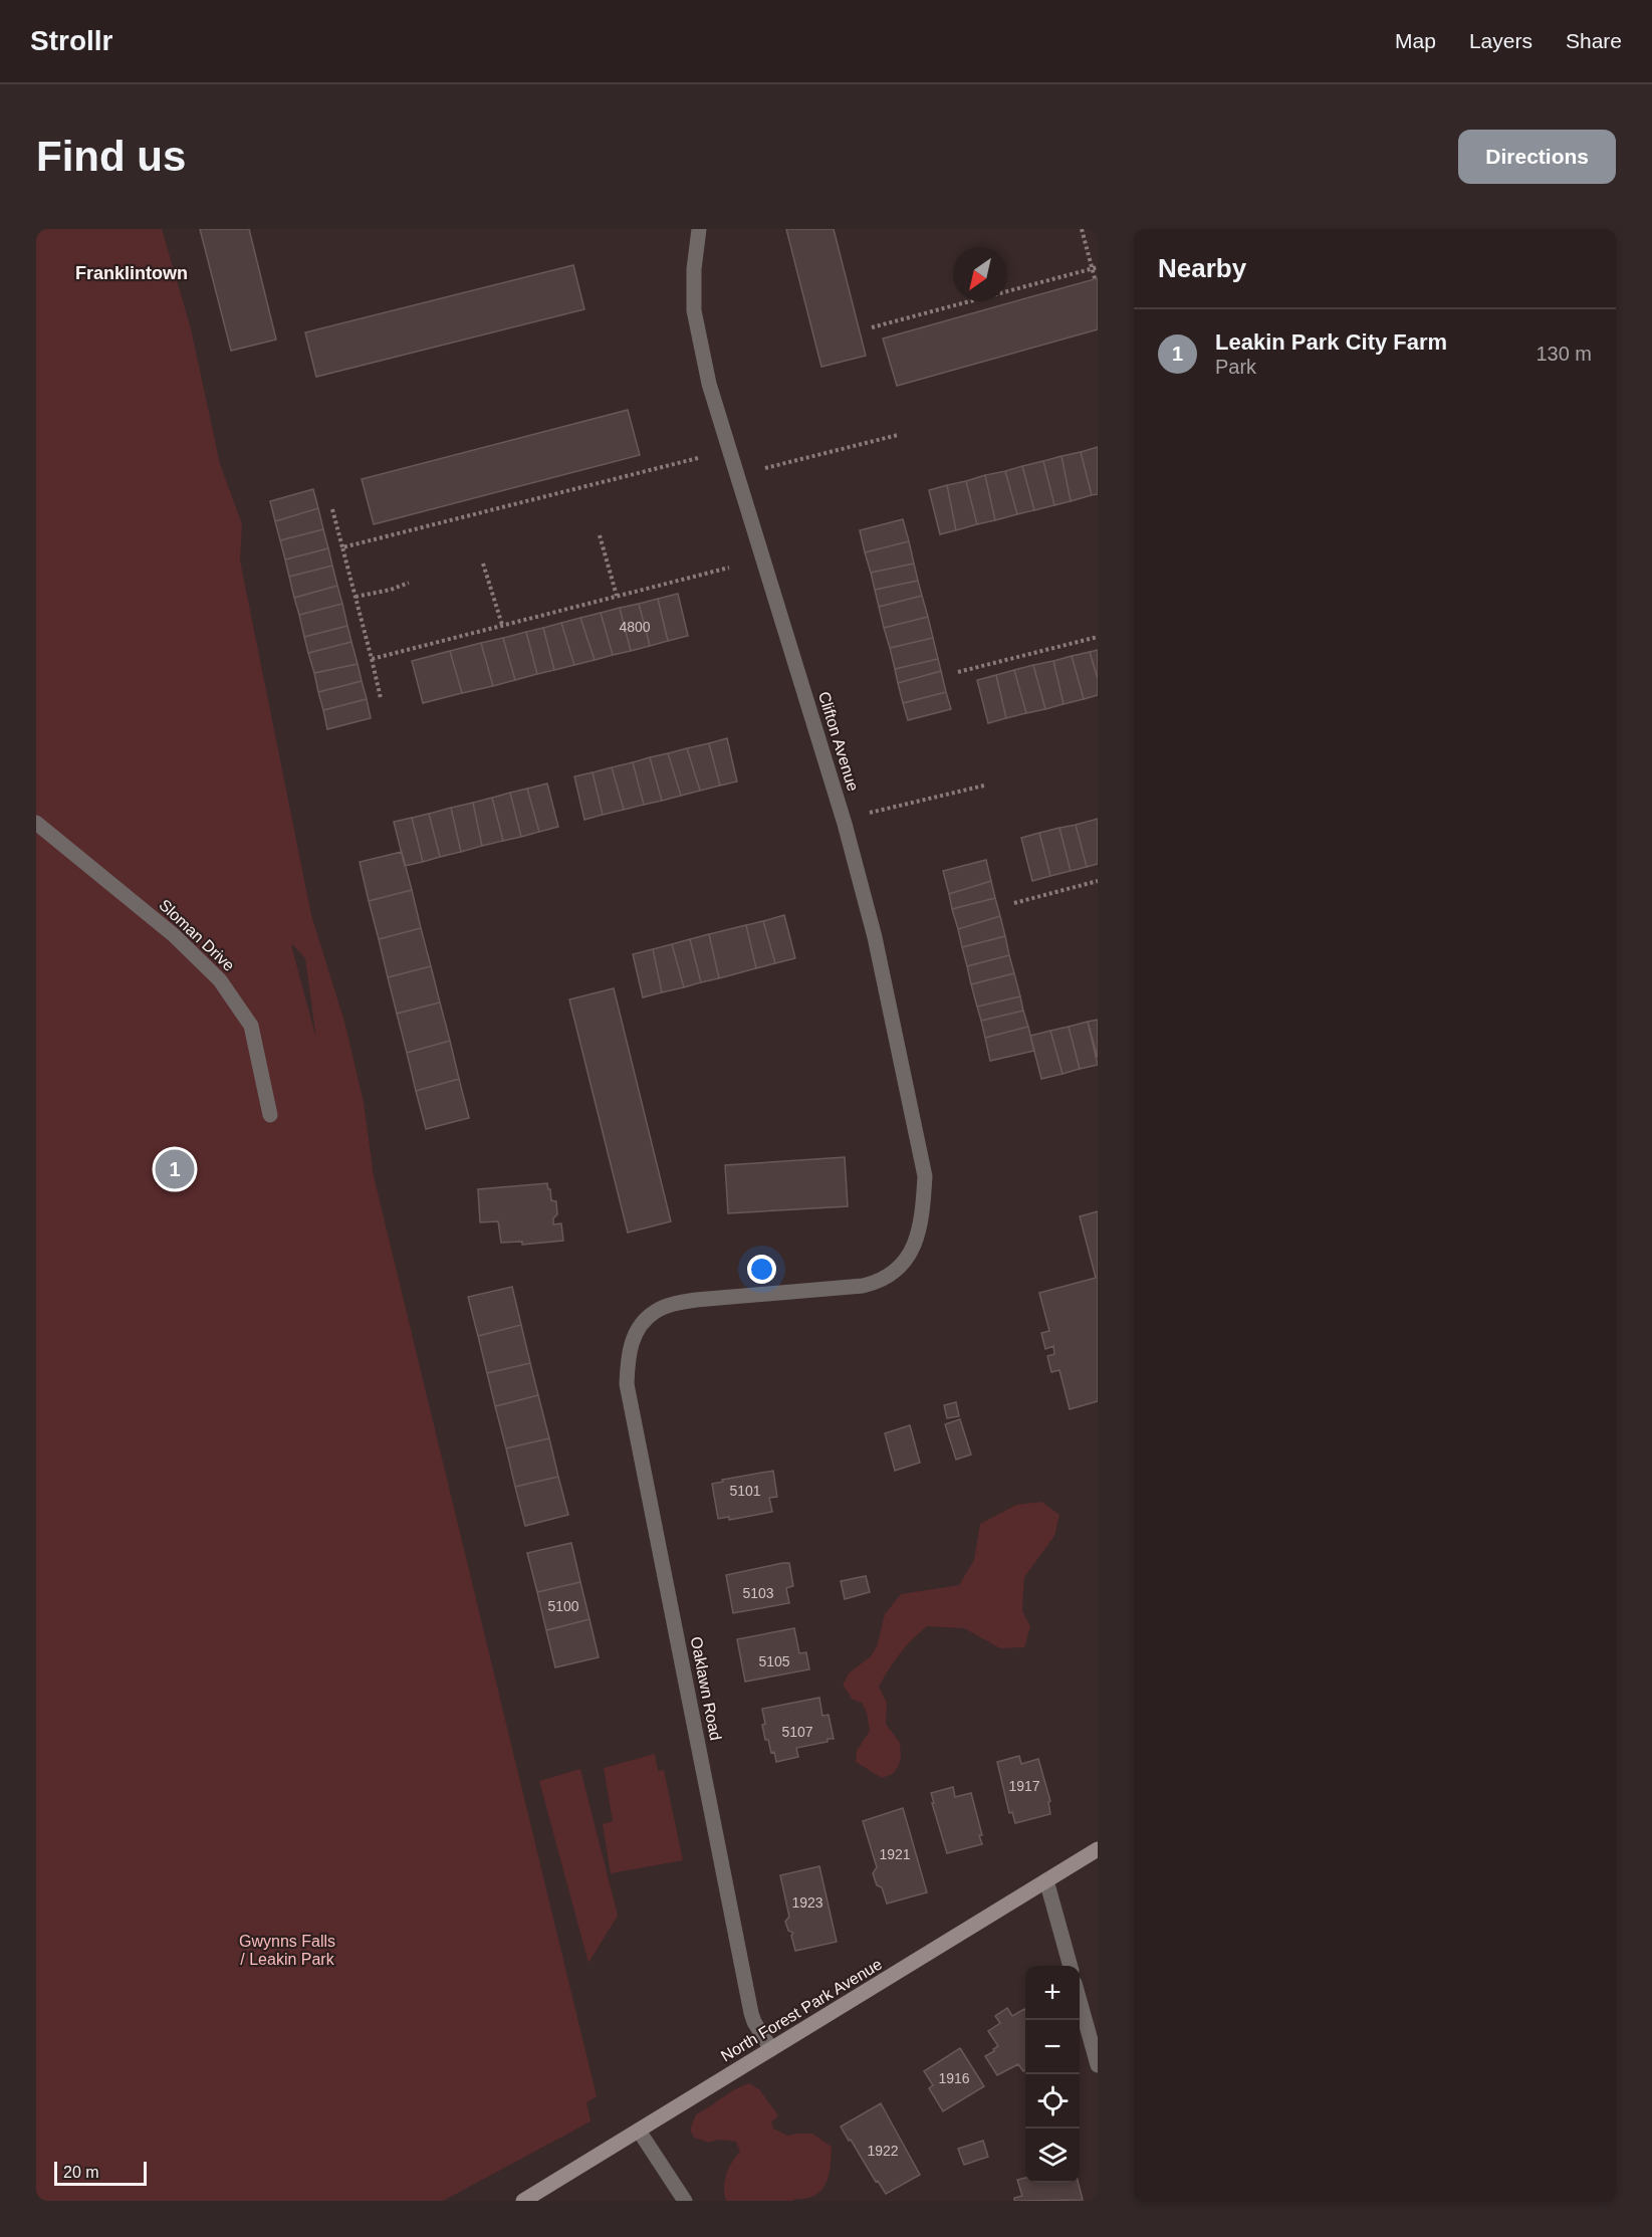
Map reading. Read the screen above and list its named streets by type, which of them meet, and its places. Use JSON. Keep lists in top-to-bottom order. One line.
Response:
{"streets":{"main road":["North Forest Park Avenue"],"street":["Clifton Avenue","Sloman Drive","Oaklawn Road"]},"crossings":[["Clifton Avenue","Oaklawn Road"],["Oaklawn Road","North Forest Park Avenue"]],"districts":["Franklintown"],"parks":["Gwynns Falls / Leakin Park"],"house_numbers":["4800","5101","5103","5100","5105","5107","1917","1921","1923","1916","1922"],"scale_bar":"20 m","north":"bottom left","page":{"header":"Strollr","nav":["Map","Layers","Share"],"buttons":"Directions","title":"Find us","heading":"Nearby","list":[{"mark":"1","name":"Leakin Park City Farm","note":"Park","value":"130 m"}],"pins":"1","map_buttons":["+","−"],"scale":"20 m"}}
